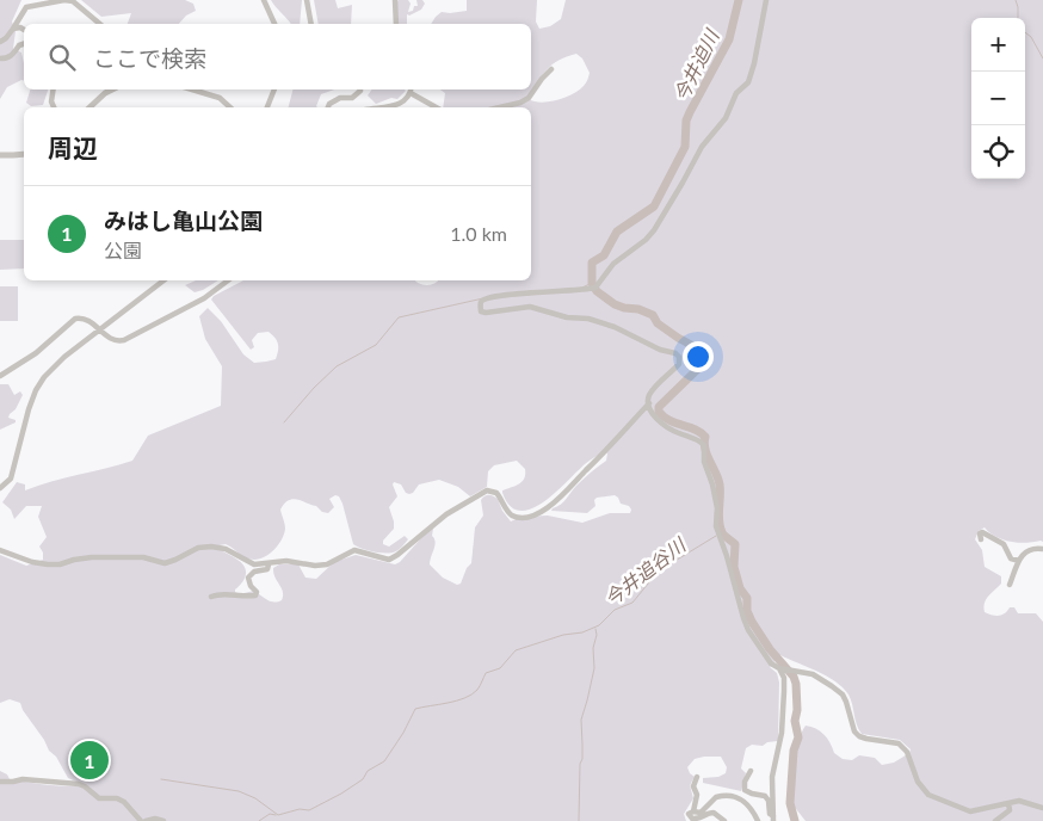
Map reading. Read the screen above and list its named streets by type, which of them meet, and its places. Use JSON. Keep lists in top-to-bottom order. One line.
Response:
{"water":["今井迫川","今井追谷川"],"page":{"map_buttons":["+","−"],"search":"ここで検索","heading":"周辺","list":[{"mark":"1","name":"みはし亀山公園","note":"公園","value":"1.0 km"}],"pins":"1"}}
